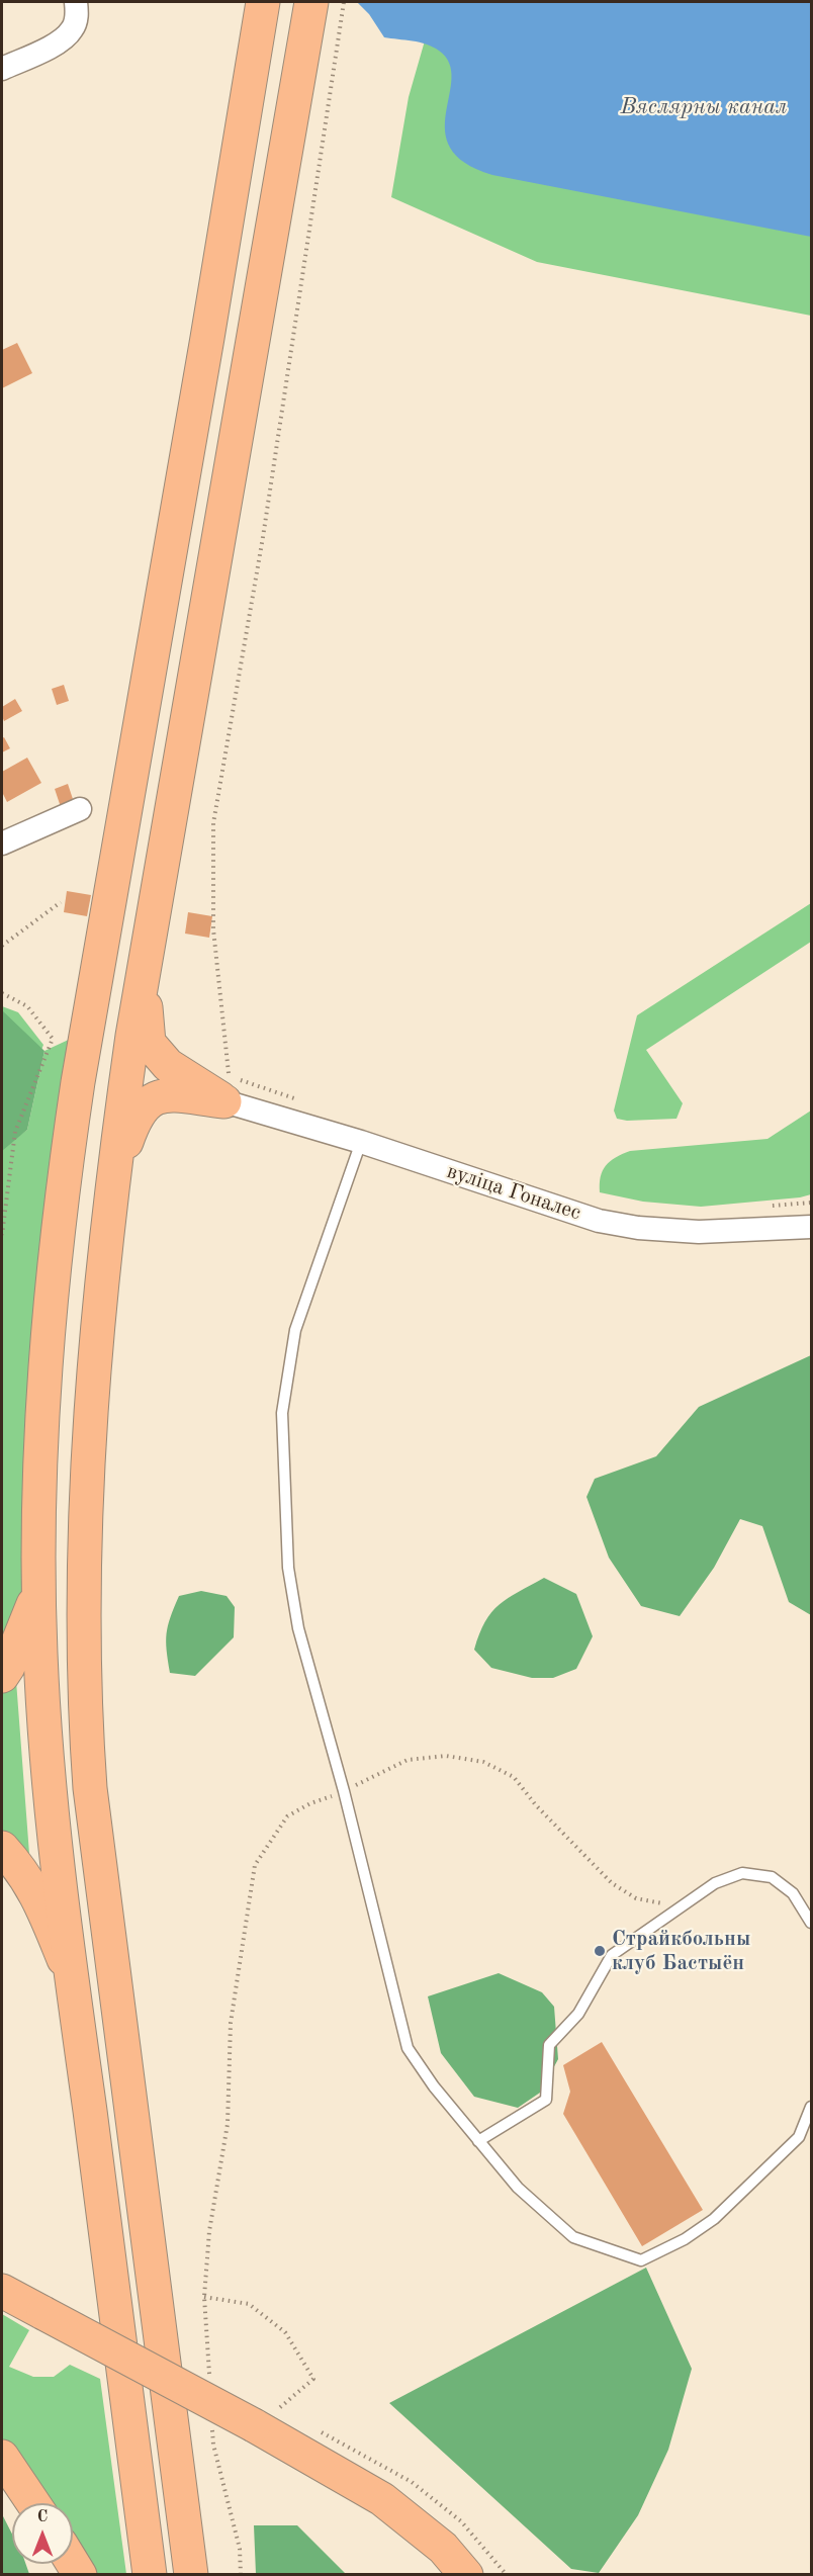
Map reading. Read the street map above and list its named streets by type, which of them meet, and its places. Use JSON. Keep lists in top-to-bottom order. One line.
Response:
{"streets":{"street":["вуліца Гоналес"]},"water":["Вяслярны канал"],"places":["Страйкбольны клуб Бастыён"],"north":"top"}
